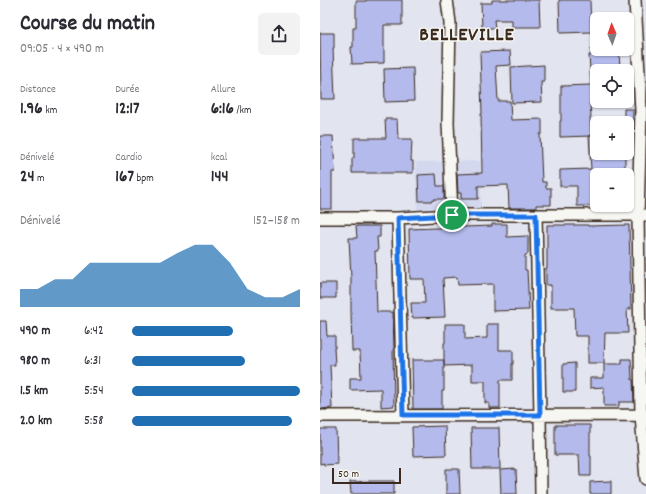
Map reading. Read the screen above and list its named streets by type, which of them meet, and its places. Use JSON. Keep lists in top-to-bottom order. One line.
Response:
{"districts":["BELLEVILLE"],"scale_bar":"50 m","north":"top","page":{"heading":["Course du matin","09:05 · 4 × 490 m"],"map_buttons":["+","−"],"stats":[["Distance","1.96 km"],["Durée","12:17"],["Allure","6:16 /km"],["Dénivelé","24 m"],["Cardio","167 bpm"],["kcal","144"]],"chart":["Dénivelé","152–158 m"],"list":[{"name":"490 m","note":"6:42"},{"name":"980 m","note":"6:31"},{"name":"1.5 km","note":"5:54"},{"name":"2.0 km","note":"5:58"}],"scale":"50 m"}}
